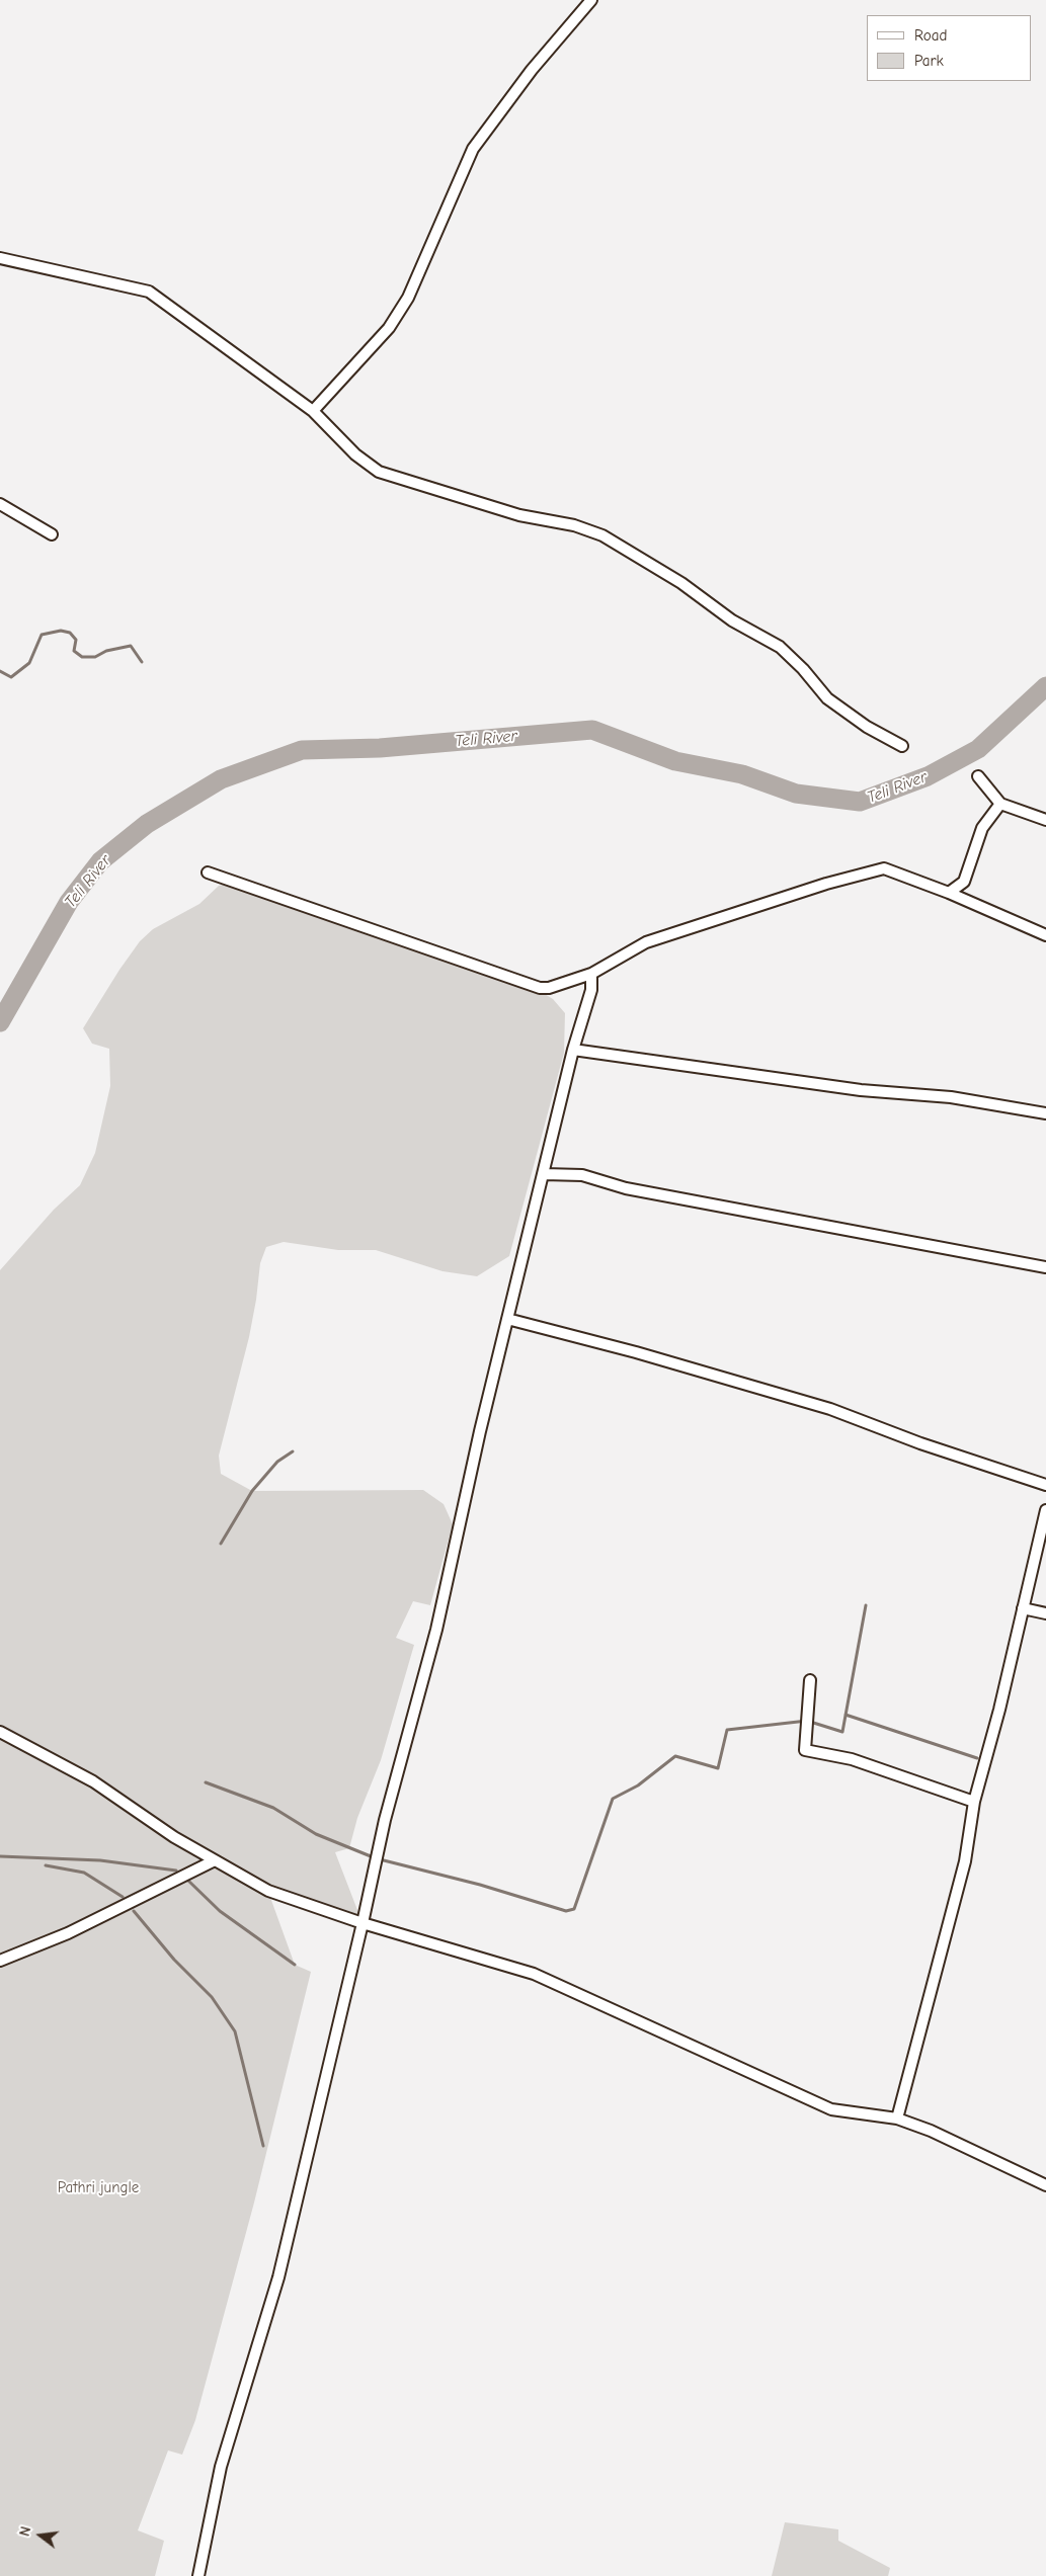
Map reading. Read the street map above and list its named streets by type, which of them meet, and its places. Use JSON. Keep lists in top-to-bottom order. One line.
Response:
{"water":["Teli River"],"parks":["Pathri jungle"],"legend":["Road","Park"],"north":"left"}
